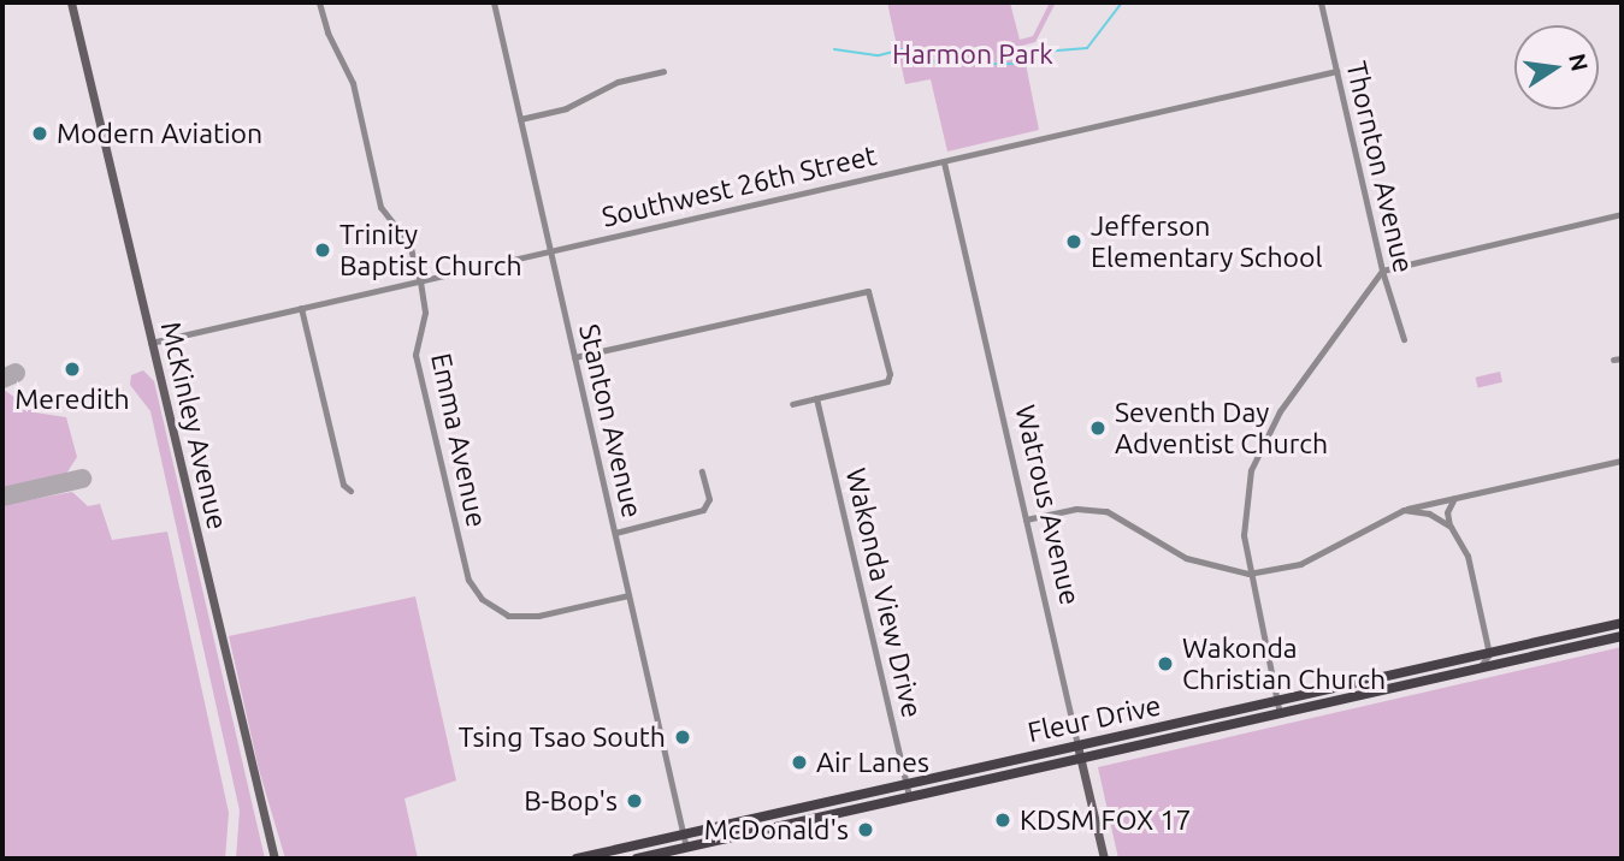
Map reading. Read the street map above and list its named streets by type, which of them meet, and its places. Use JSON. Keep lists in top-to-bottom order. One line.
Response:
{"streets":{"main road":["McKinley Avenue","Watrous Avenue","Fleur Drive"],"street":["Thornton Avenue","Southwest 26th Street","Stanton Avenue","Emma Avenue","Wakonda View Drive"]},"crossings":[["Thornton Avenue","Southwest 26th Street"],["Southwest 26th Street","Stanton Avenue"],["Southwest 26th Street","McKinley Avenue"],["Southwest 26th Street","Emma Avenue"],["Southwest 26th Street","Watrous Avenue"],["Stanton Avenue","Emma Avenue"],["Stanton Avenue","Fleur Drive"],["Watrous Avenue","Fleur Drive"],["Wakonda View Drive","Fleur Drive"]],"parks":["Harmon Park"],"places":["Modern Aviation","Jefferson Elementary School","Trinity Baptist Church","Meredith","Seventh Day Adventist Church","Wakonda Christian Church","Tsing Tsao South","Air Lanes","B-Bop's","KDSM FOX 17","McDonald's"],"north":"right"}
